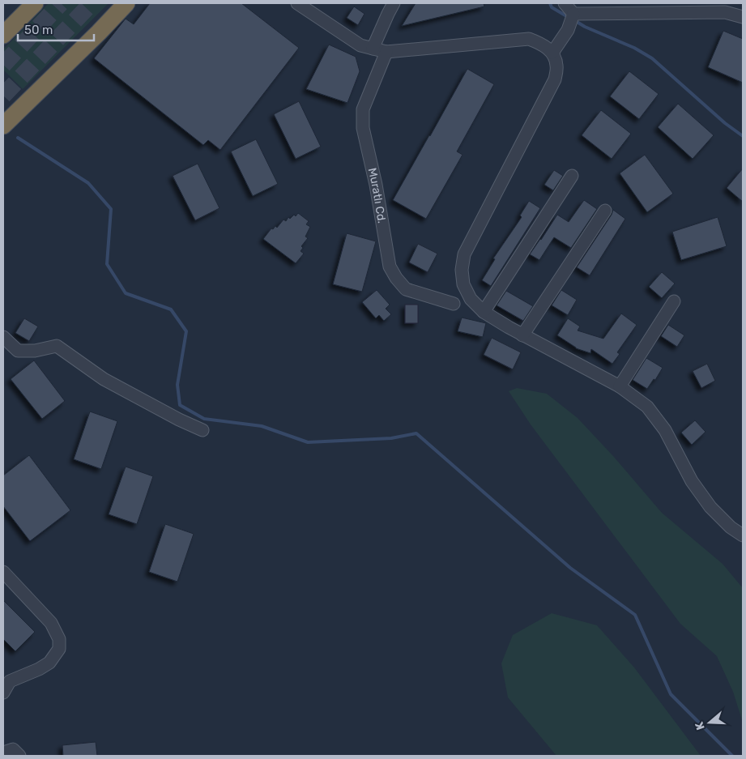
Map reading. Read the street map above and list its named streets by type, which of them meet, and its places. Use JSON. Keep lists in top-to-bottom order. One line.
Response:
{"streets":{"street":["Muratlı Cd."]},"scale_bar":"50 m","north":"left"}
